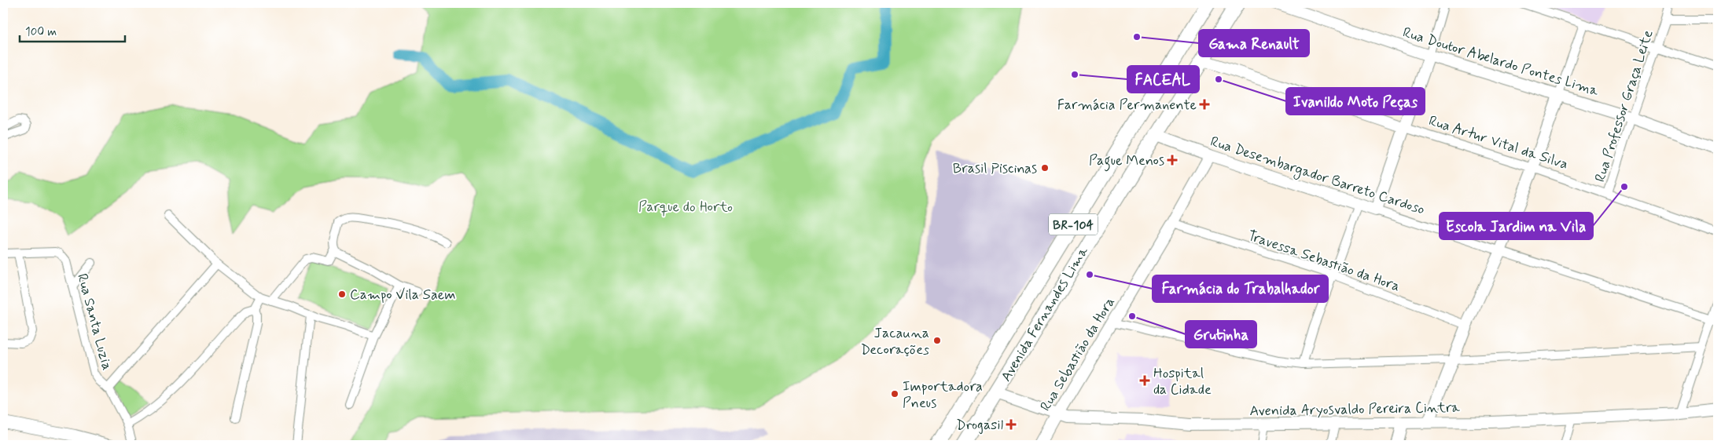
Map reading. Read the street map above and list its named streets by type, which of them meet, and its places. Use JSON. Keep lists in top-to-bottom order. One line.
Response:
{"streets":{"highway":["BR-104","Avenida Fernandes Lima"],"street":["Rua Doutor Abelardo Pontes Lima","Rua Professor Graça Leite","Rua Artur Vital da Silva","Rua Desembargador Barreto Cardoso","Travessa Sebastião da Hora","Rua Santa Luzia","Rua Sebastião da Hora","Avenida Aryosvaldo Pereira Cintra"]},"crossings":[["Rua Doutor Abelardo Pontes Lima","Rua Professor Graça Leite"],["Rua Professor Graça Leite","Rua Artur Vital da Silva"],["Rua Artur Vital da Silva","Avenida Fernandes Lima"],["Rua Desembargador Barreto Cardoso","Avenida Fernandes Lima"],["Rua Desembargador Barreto Cardoso","Rua Sebastião da Hora"],["Travessa Sebastião da Hora","Rua Sebastião da Hora"],["Avenida Fernandes Lima","Avenida Aryosvaldo Pereira Cintra"],["Rua Sebastião da Hora","Avenida Aryosvaldo Pereira Cintra"]],"parks":["Parque do Horto"],"places":{"other":["Gama Renault","FACEAL","Ivanildo Moto Peças","Brasil Piscinas","Escola Jardim na Vila","Farmácia do Trabalhador","Campo Vila Saem","Grutinha","Jacauna Decorações","Importadora Pneus"],"health":["Farmácia Permanente","Pague Menos","Hospital da Cidade","Drogasil"]},"scale_bar":"100 m"}
